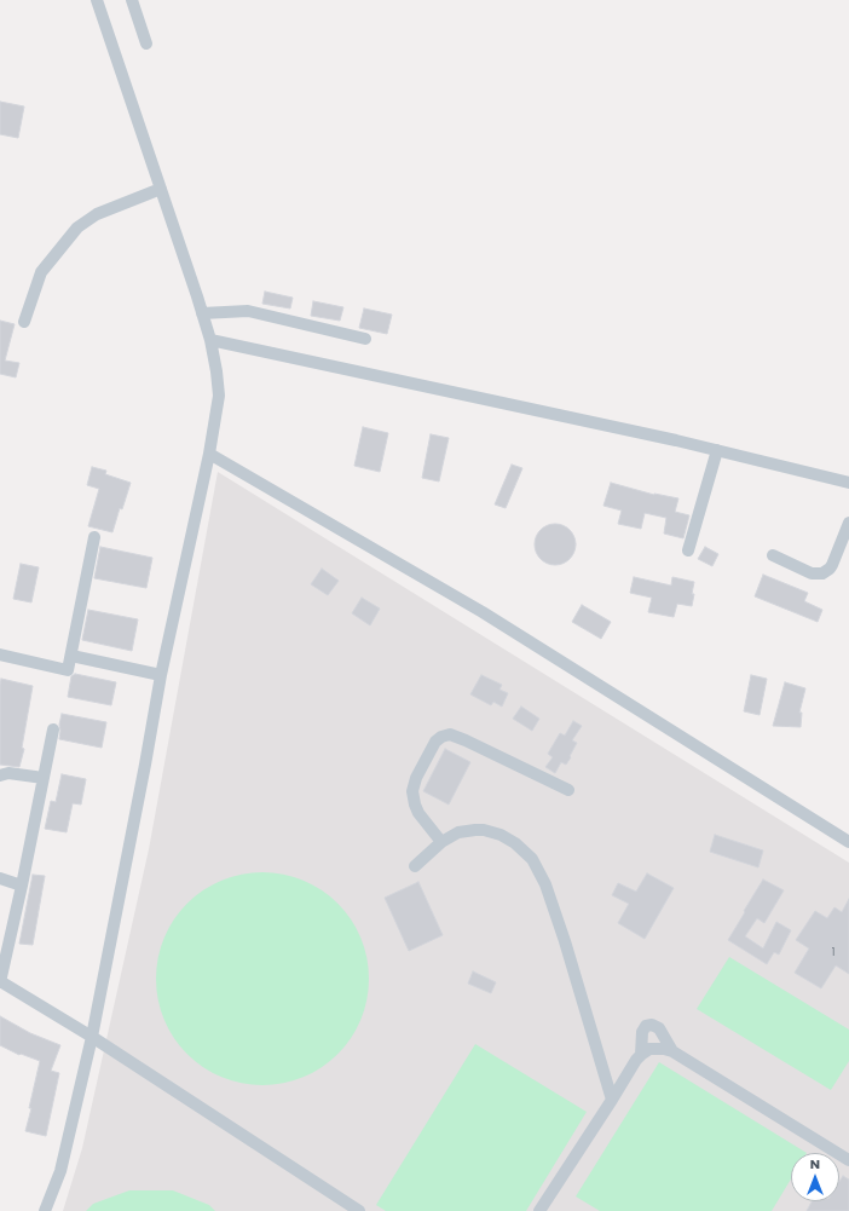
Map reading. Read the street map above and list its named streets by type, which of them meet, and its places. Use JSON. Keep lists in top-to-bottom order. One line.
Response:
{"house_numbers":["1"],"north":"top"}
